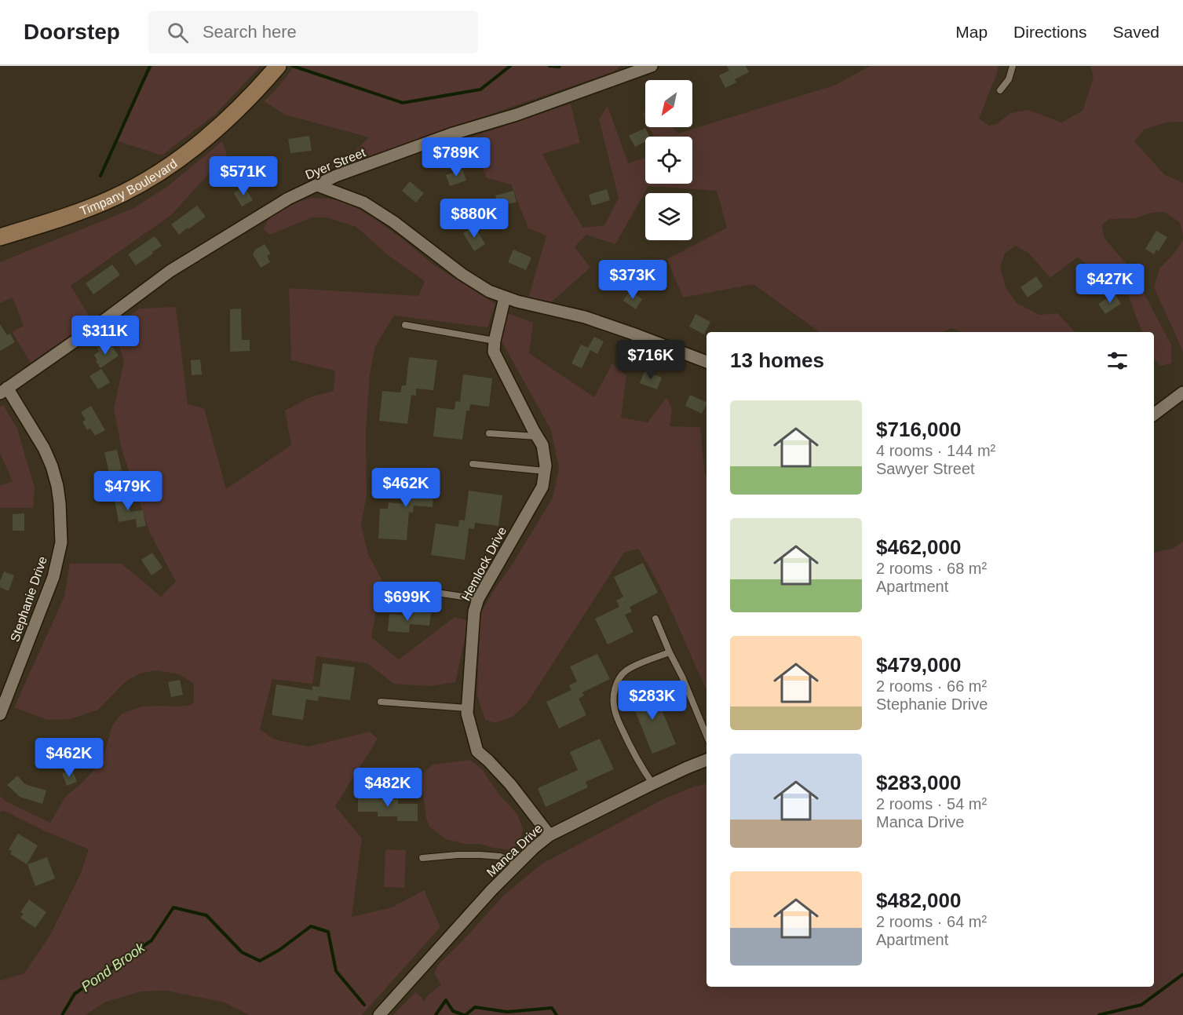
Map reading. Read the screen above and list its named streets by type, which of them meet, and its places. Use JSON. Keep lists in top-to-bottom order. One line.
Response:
{"streets":{"main road":["Timpany Boulevard"],"street":["Dyer Street","Hemlock Drive","Stephanie Drive","Manca Drive"]},"crossings":[["Dyer Street","Stephanie Drive"],["Hemlock Drive","Manca Drive"]],"water":["Pond Brook"],"north":"bottom left","page":{"header":"Doorstep","search":"Search here","nav":["Map","Directions","Saved"],"price":["$789K","$571K","$880K","$373K","$427K","$311K","$716K","$462K","$479K","$699K","$283K","$462K","$482K"],"heading":"13 homes","list":[{"name":"$716,000","note":"4 rooms · 144 m² · Sawyer Street"},{"name":"$462,000","note":"2 rooms · 68 m² · Apartment"},{"name":"$479,000","note":"2 rooms · 66 m² · Stephanie Drive"},{"name":"$283,000","note":"2 rooms · 54 m² · Manca Drive"},{"name":"$482,000","note":"2 rooms · 64 m² · Apartment"}]}}
